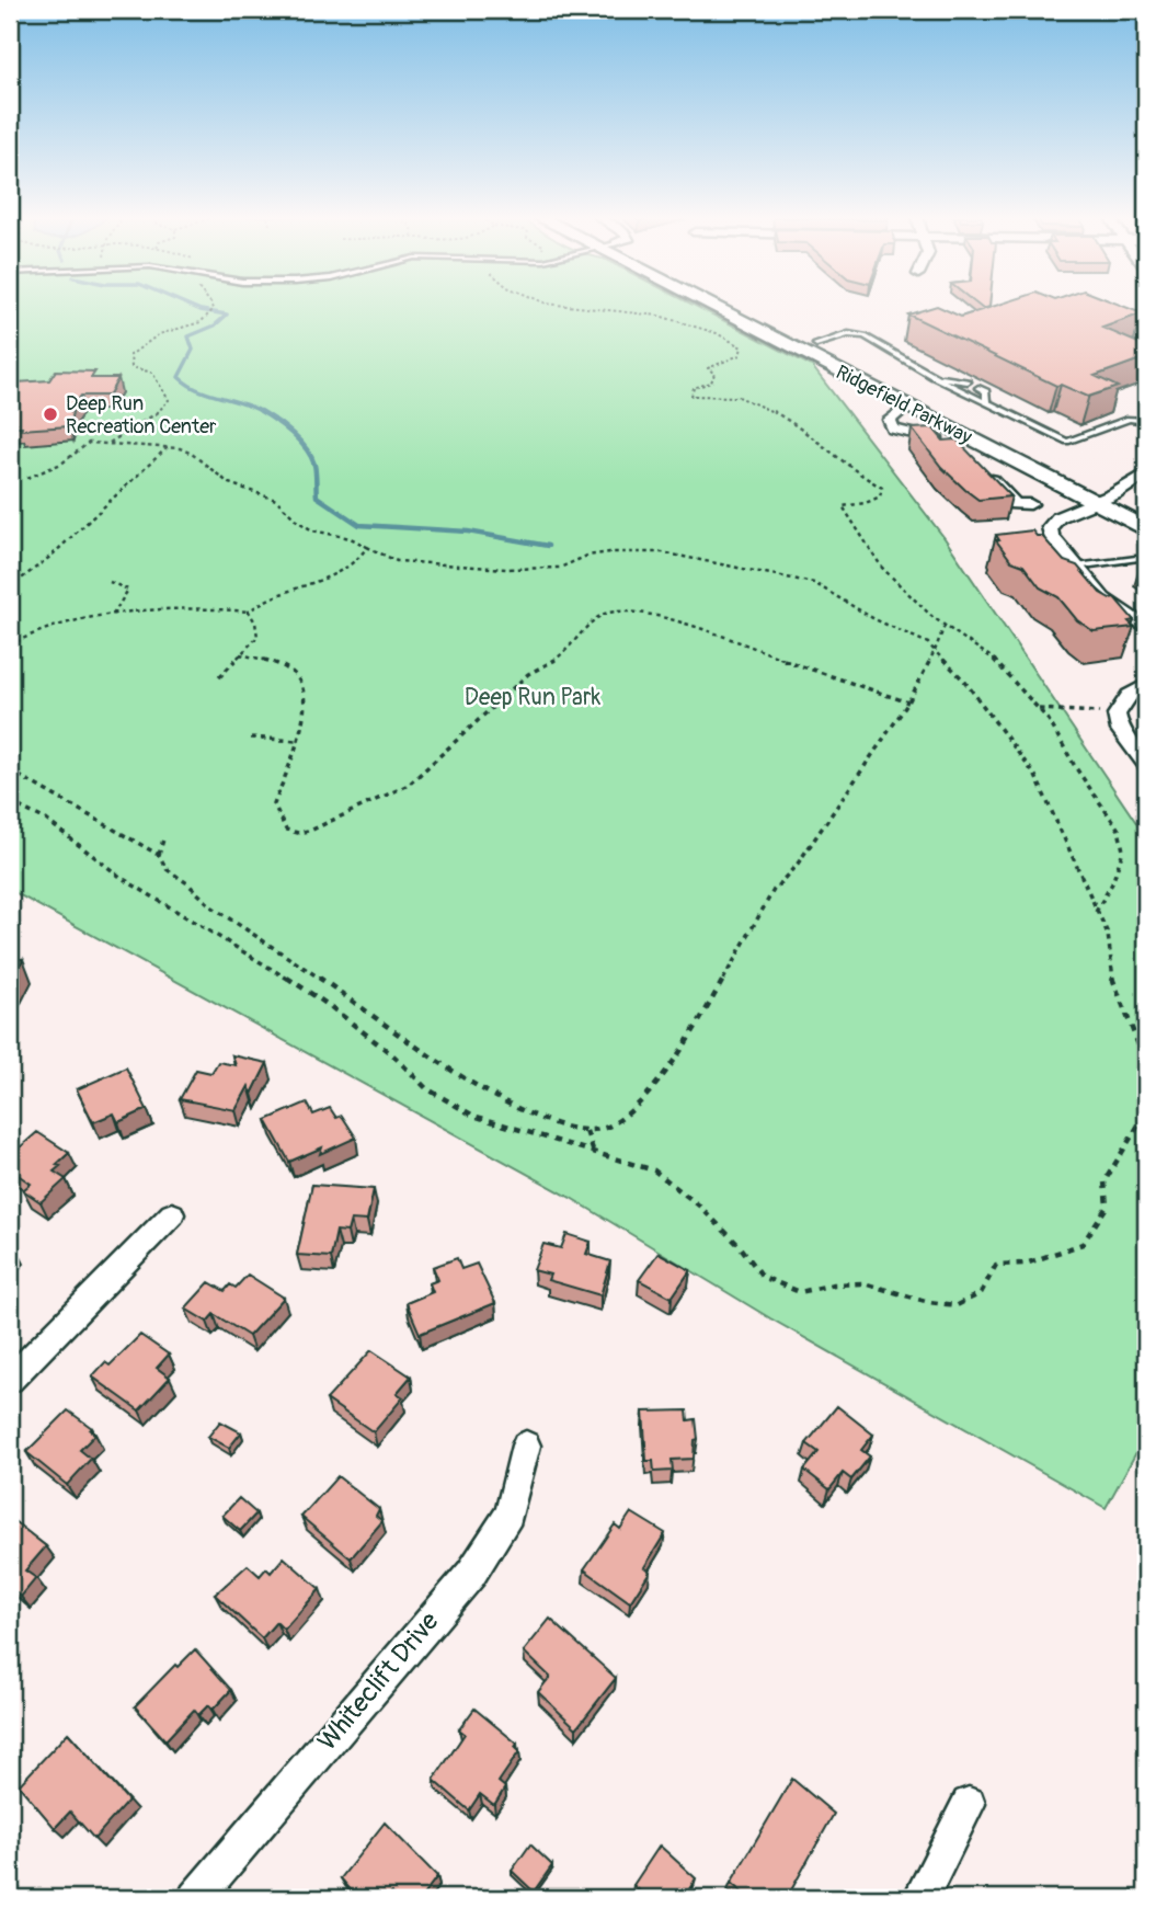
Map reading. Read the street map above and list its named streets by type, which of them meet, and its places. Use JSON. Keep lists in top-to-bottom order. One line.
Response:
{"streets":{"main road":["Ridgefield Parkway"],"street":["Whiteclift Drive"]},"parks":["Deep Run Park"],"places":["Deep Run Recreation Center"]}
